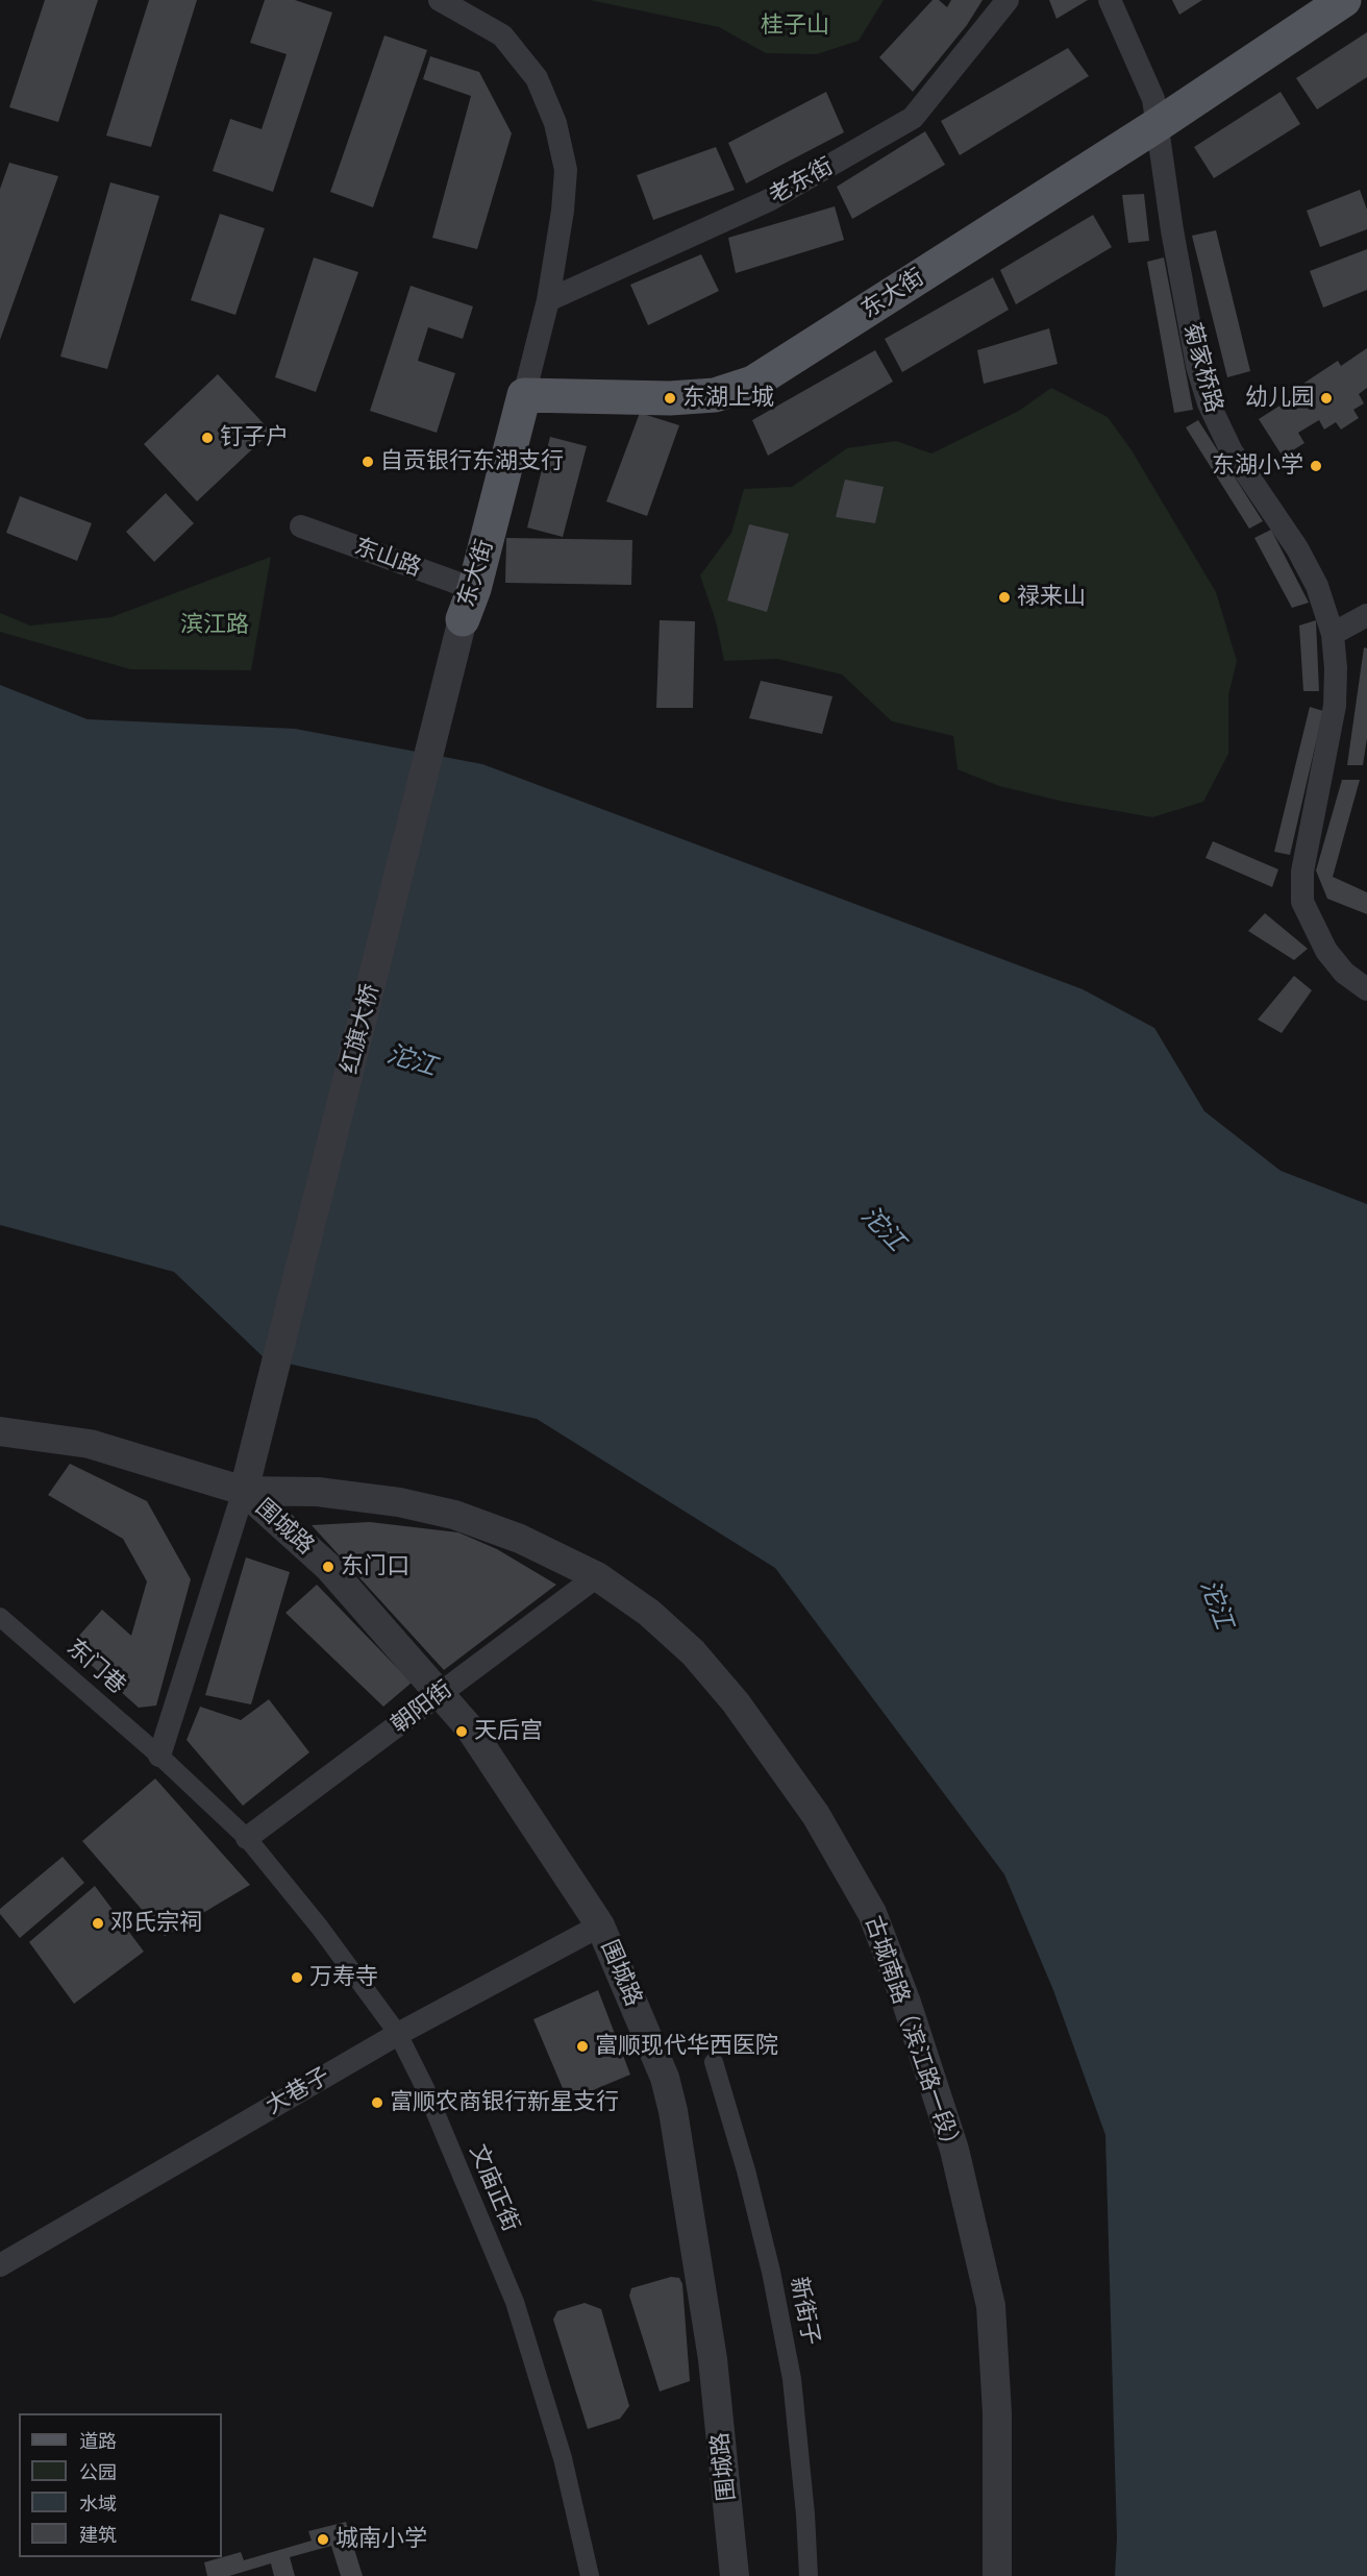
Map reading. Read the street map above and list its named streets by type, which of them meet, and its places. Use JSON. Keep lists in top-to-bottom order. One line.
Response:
{"streets":{"main road":["东大街"],"street":["老东街","菊家桥路","东山路","红旗大桥","围城路","东门巷","朝阳街","古城南路（滨江路一段）","大巷子","文庙正街","新街子"]},"crossings":[["东大街","菊家桥路"],["东大街","东山路"],["东大街","红旗大桥"],["东山路","红旗大桥"],["红旗大桥","围城路"],["红旗大桥","古城南路（滨江路一段）"],["围城路","朝阳街"],["围城路","古城南路（滨江路一段）"],["围城路","大巷子"],["东门巷","文庙正街"],["朝阳街","古城南路（滨江路一段）"],["朝阳街","文庙正街"],["大巷子","文庙正街"]],"water":["沱江"],"parks":["桂子山","滨江路"],"places":["东湖上城","幼儿园","钉子户","自贡银行东湖支行","东湖小学","禄来山","东门口","天后宫","邓氏宗祠","万寿寺","富顺现代华西医院","富顺农商银行新星支行","城南小学"],"legend":["道路","公园","水域","建筑"]}
